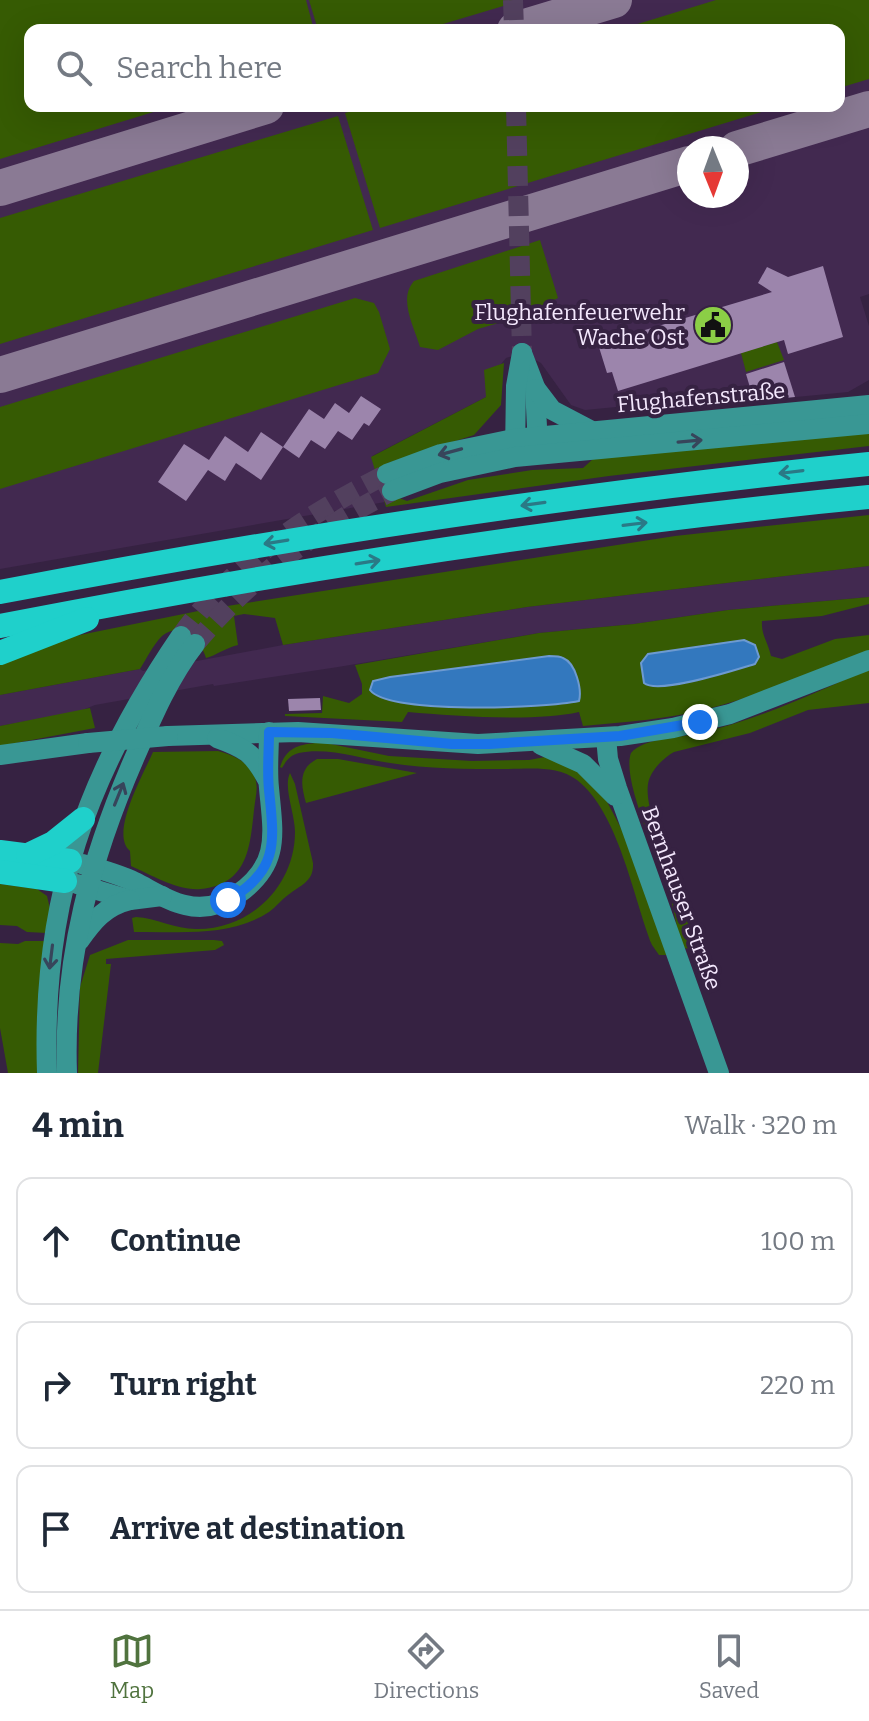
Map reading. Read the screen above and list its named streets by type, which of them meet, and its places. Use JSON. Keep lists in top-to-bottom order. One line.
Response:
{"streets":{"main road":["Flughafenstraße","Bernhauser Straße"]},"places":{"public building":["Flughafenfeuerwehr Wache Ost"]},"north":"bottom","page":{"search":"Search here","heading":["4 min","Walk · 320 m"],"list":[["Continue","100 m"],["Turn right","220 m"],"Arrive at destination"],"nav":["Map","Directions","Saved"]}}
